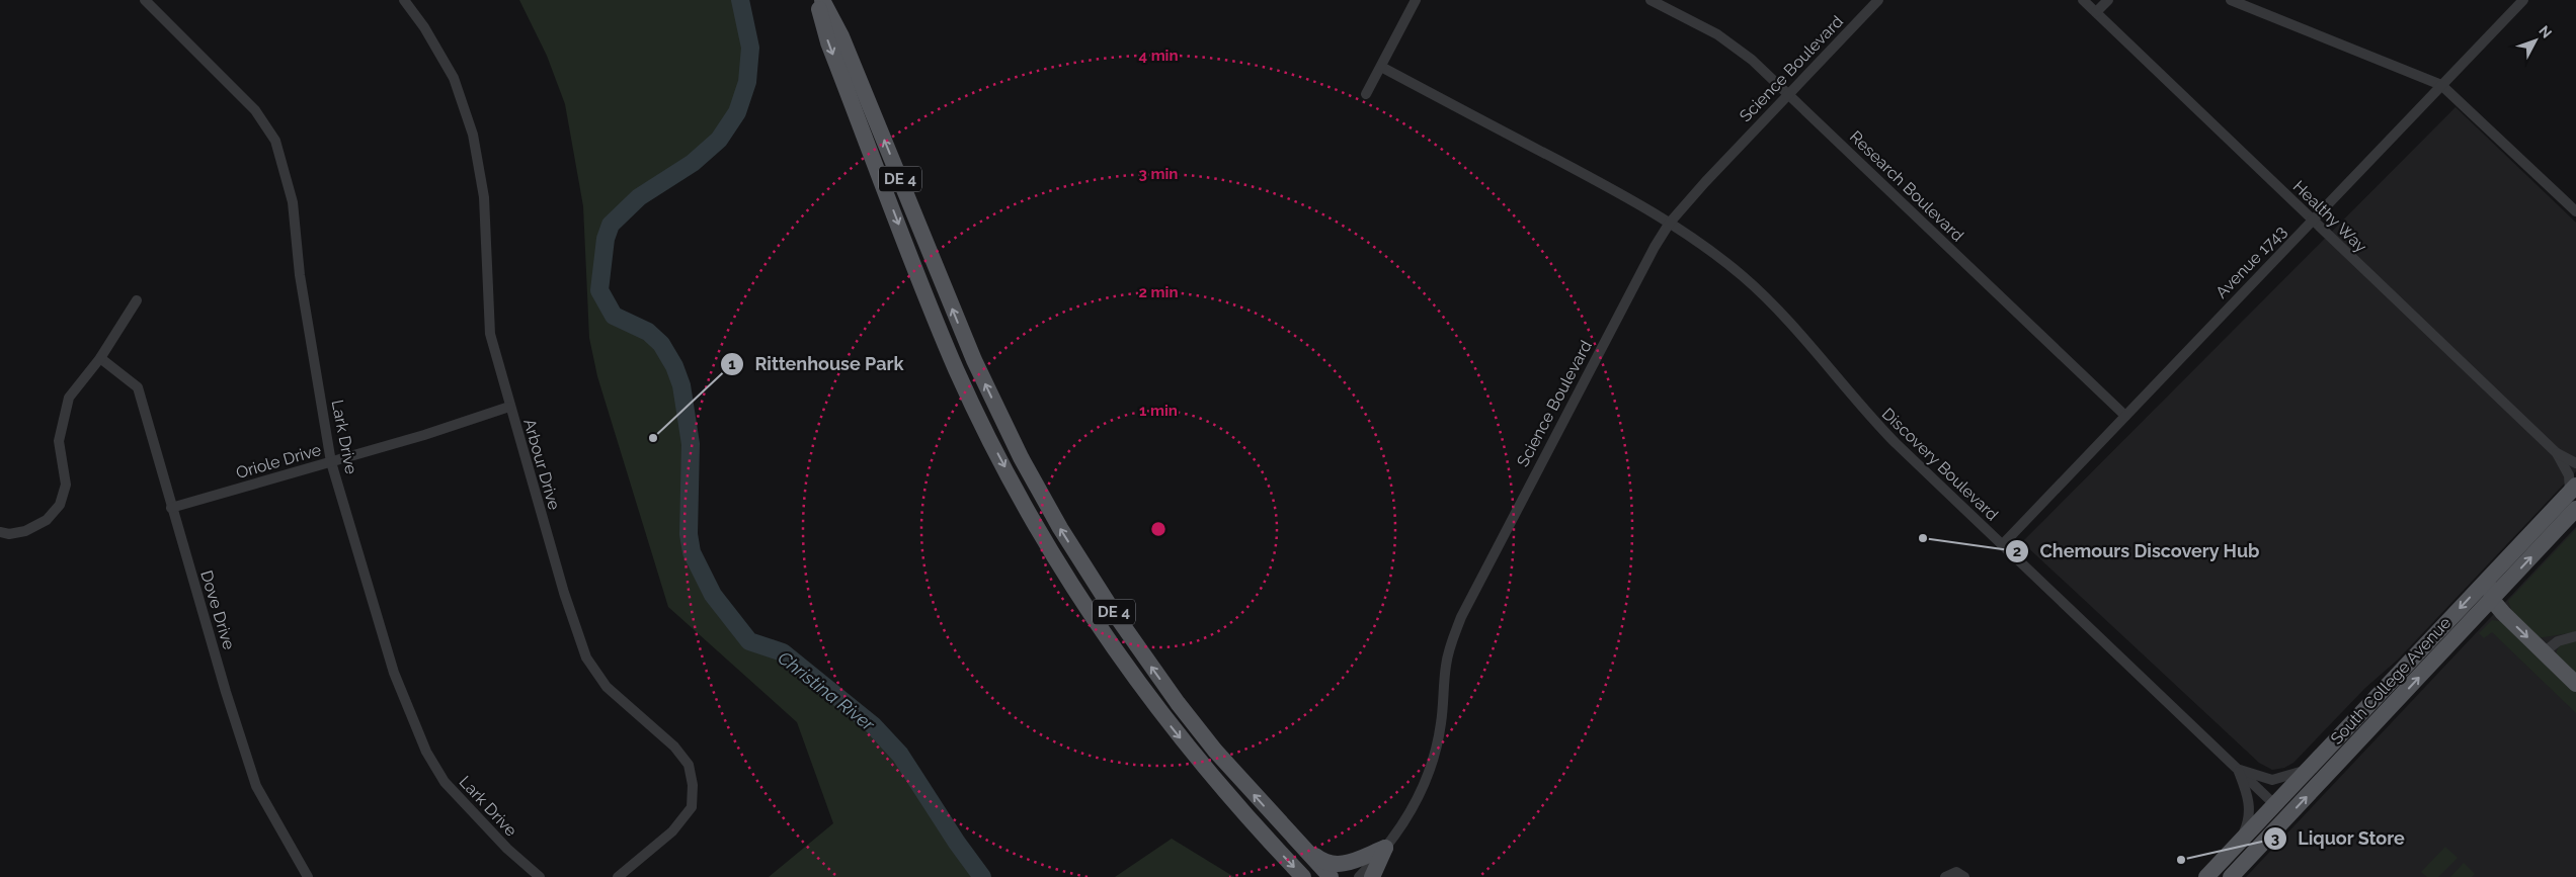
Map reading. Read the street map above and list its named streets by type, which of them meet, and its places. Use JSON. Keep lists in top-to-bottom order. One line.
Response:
{"streets":{"main road":["DE 4","South College Avenue"],"street":["Science Boulevard","Research Boulevard","Healthy Way","Avenue 1743","Lark Drive","Oriole Drive","Arbour Drive","Discovery Boulevard","Dove Drive"]},"crossings":[["Science Boulevard","Research Boulevard"],["Science Boulevard","Discovery Boulevard"],["Research Boulevard","Avenue 1743"],["Healthy Way","Avenue 1743"],["Healthy Way","South College Avenue"],["Avenue 1743","Discovery Boulevard"],["Lark Drive","Oriole Drive"],["Oriole Drive","Arbour Drive"],["Oriole Drive","Dove Drive"],["Discovery Boulevard","South College Avenue"]],"water":["Christina River"],"places":["Rittenhouse Park","Chemours Discovery Hub","Liquor Store"],"north":"top right","rings":["4 min","3 min","2 min","1 min"]}
